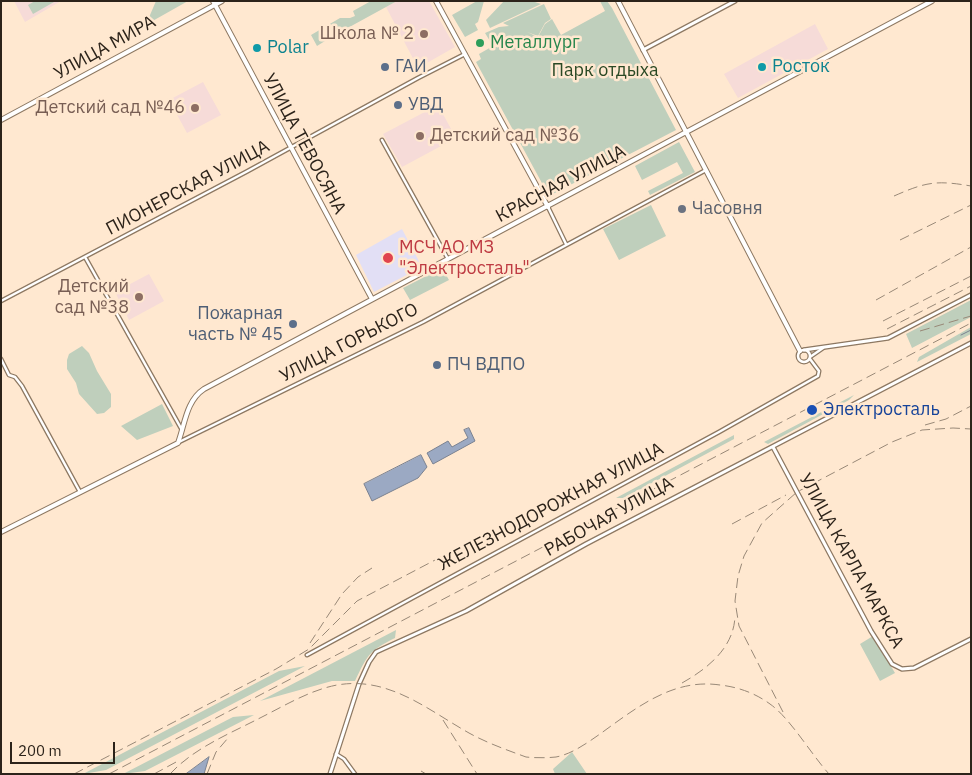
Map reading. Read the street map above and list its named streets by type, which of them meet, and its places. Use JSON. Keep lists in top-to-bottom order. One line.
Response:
{"streets":{"main road":["УЛИЦА МИРА","УЛИЦА ТЕВОСЯНА","КРАСНАЯ УЛИЦА","УЛИЦА ГОРЬКОГО"],"street":["ПИОНЕРСКАЯ УЛИЦА","ЖЕЛЕЗНОДОРОЖНАЯ УЛИЦА","РАБОЧАЯ УЛИЦА","УЛИЦА КАРЛА МАРКСА"]},"crossings":[["УЛИЦА МИРА","УЛИЦА ТЕВОСЯНА"],["УЛИЦА ТЕВОСЯНА","КРАСНАЯ УЛИЦА"],["УЛИЦА ТЕВОСЯНА","ПИОНЕРСКАЯ УЛИЦА"],["КРАСНАЯ УЛИЦА","УЛИЦА ГОРЬКОГО"],["РАБОЧАЯ УЛИЦА","УЛИЦА КАРЛА МАРКСА"]],"parks":["Парк отдыха"],"places":["Школа № 2","Металлург","Polar","ГАИ","Росток","УВД","Детский сад №46","Детский сад №36","Часовня","МСЧ АО МЗ \"Электросталь\"","Детский сад №38","Пожарная часть № 45","ПЧ ВДПО","Электросталь"],"scale_bar":"200 m"}
